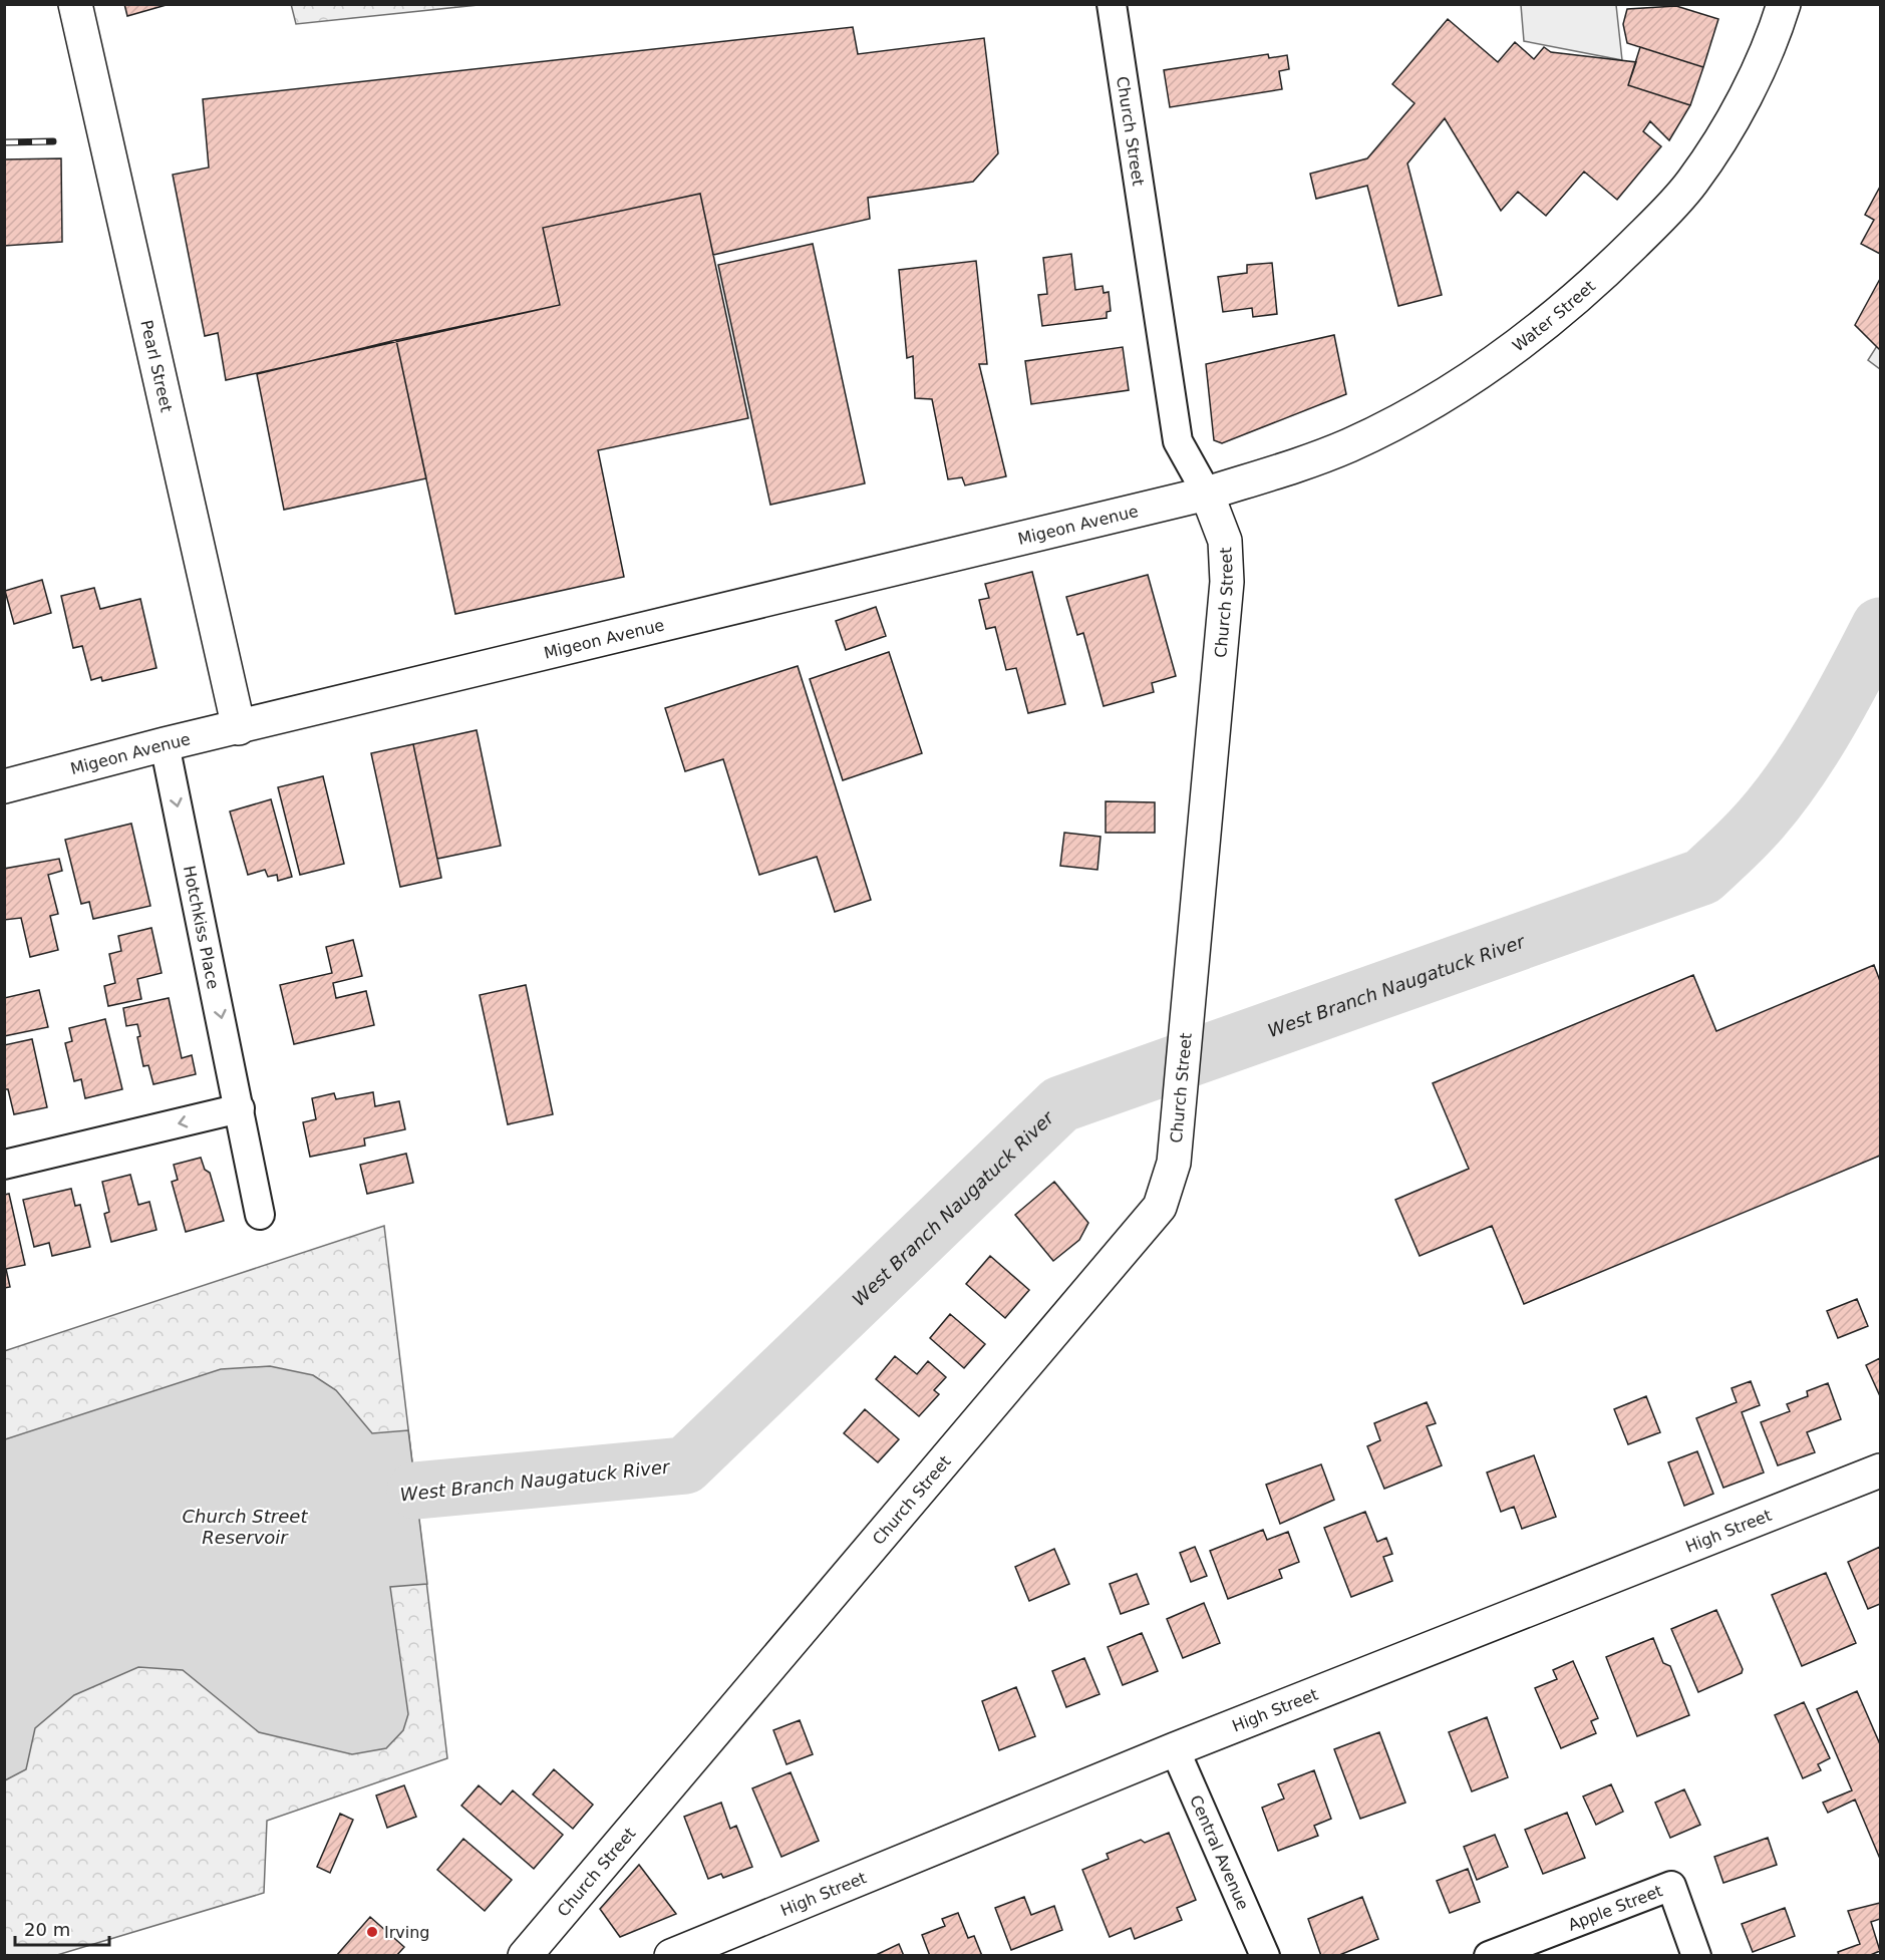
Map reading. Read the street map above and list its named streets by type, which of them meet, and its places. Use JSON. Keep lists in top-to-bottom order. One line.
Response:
{"streets":{"street":["Church Street","Water Street","Pearl Street","Migeon Avenue","Hotchkiss Place","High Street","Central Avenue","Apple Street"]},"crossings":[["Church Street","Water Street"],["Church Street","Migeon Avenue"],["Water Street","Migeon Avenue"],["Pearl Street","Migeon Avenue"],["Migeon Avenue","Hotchkiss Place"],["High Street","Central Avenue"]],"one_way":["Hotchkiss Place"],"water":["West Branch Naugatuck River","Church Street Reservoir"],"places":["Irving"],"scale_bar":"20 m"}
